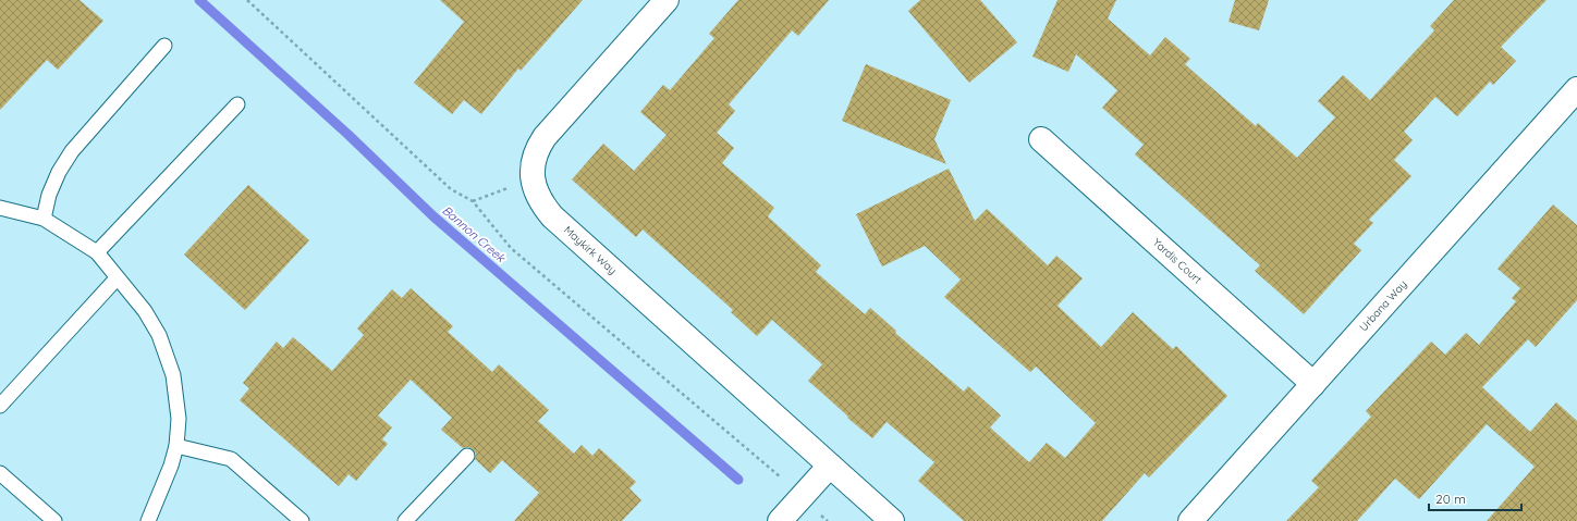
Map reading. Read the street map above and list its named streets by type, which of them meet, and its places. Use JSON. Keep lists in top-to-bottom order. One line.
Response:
{"streets":{"street":["Maykirk Way","Yardis Court","Urbana Way"]},"crossings":[["Yardis Court","Urbana Way"]],"water":["Bannon Creek"],"scale_bar":"20 m"}
